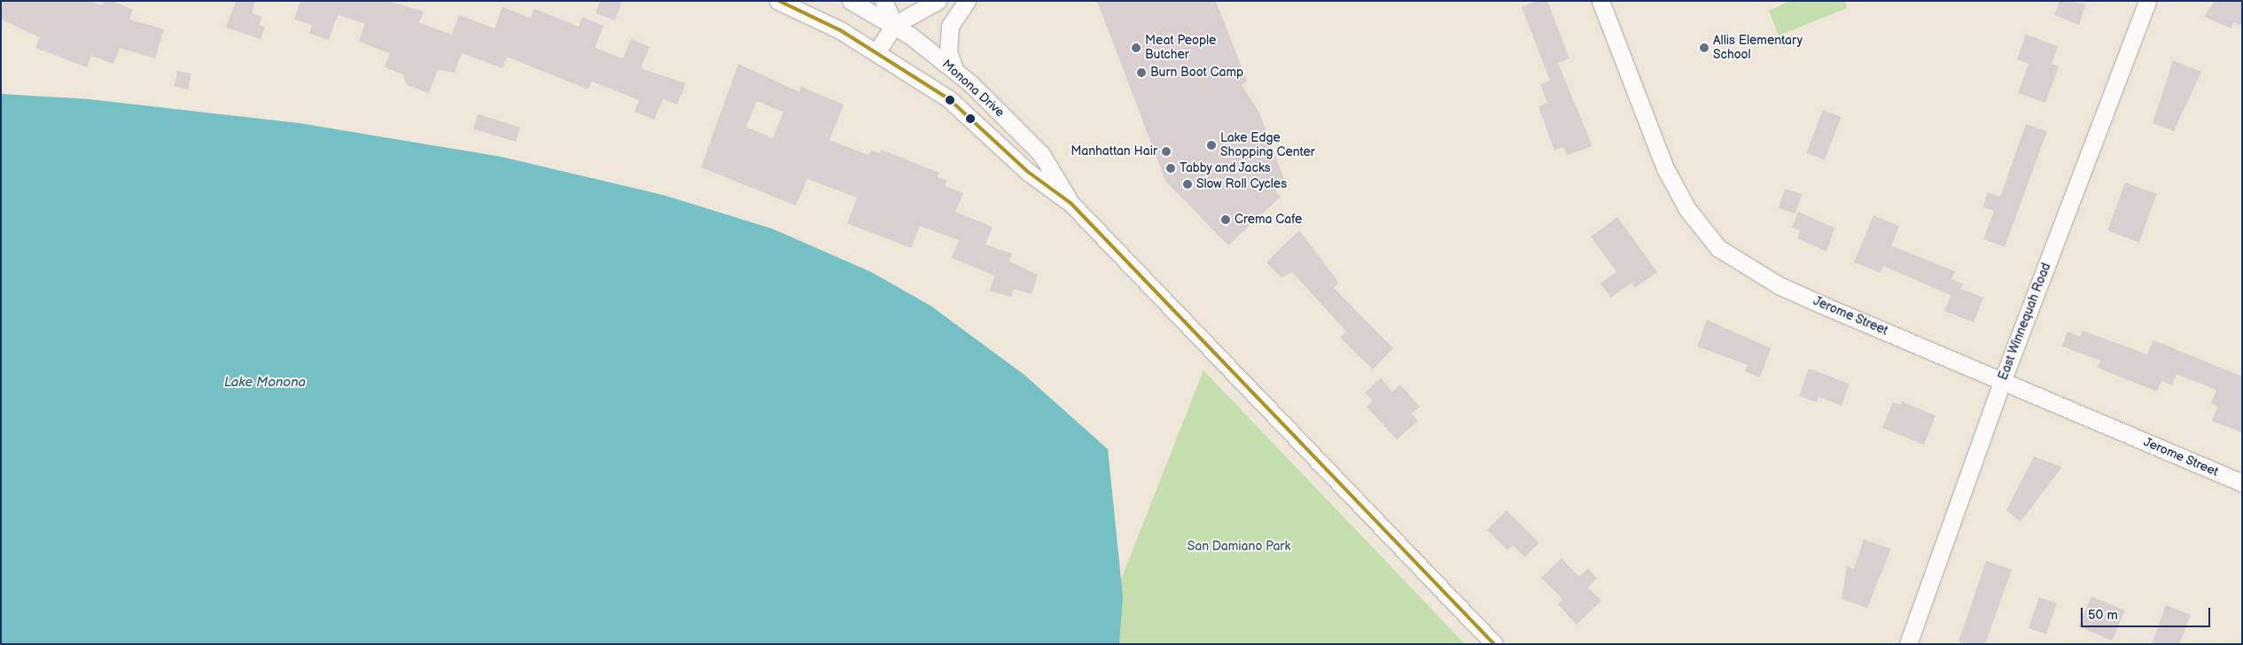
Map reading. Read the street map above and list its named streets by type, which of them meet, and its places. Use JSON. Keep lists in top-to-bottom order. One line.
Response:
{"streets":{"street":["Monona Drive","Jerome Street","East Winnequah Road"]},"crossings":[["Jerome Street","East Winnequah Road"]],"water":["Lake Monona"],"parks":["San Damiano Park"],"places":["Meat People Butcher","Allis Elementary School","Burn Boot Camp","Lake Edge Shopping Center","Manhattan Hair","Tabby and Jacks","Slow Roll Cycles","Crema Cafe"],"scale_bar":"50 m"}
